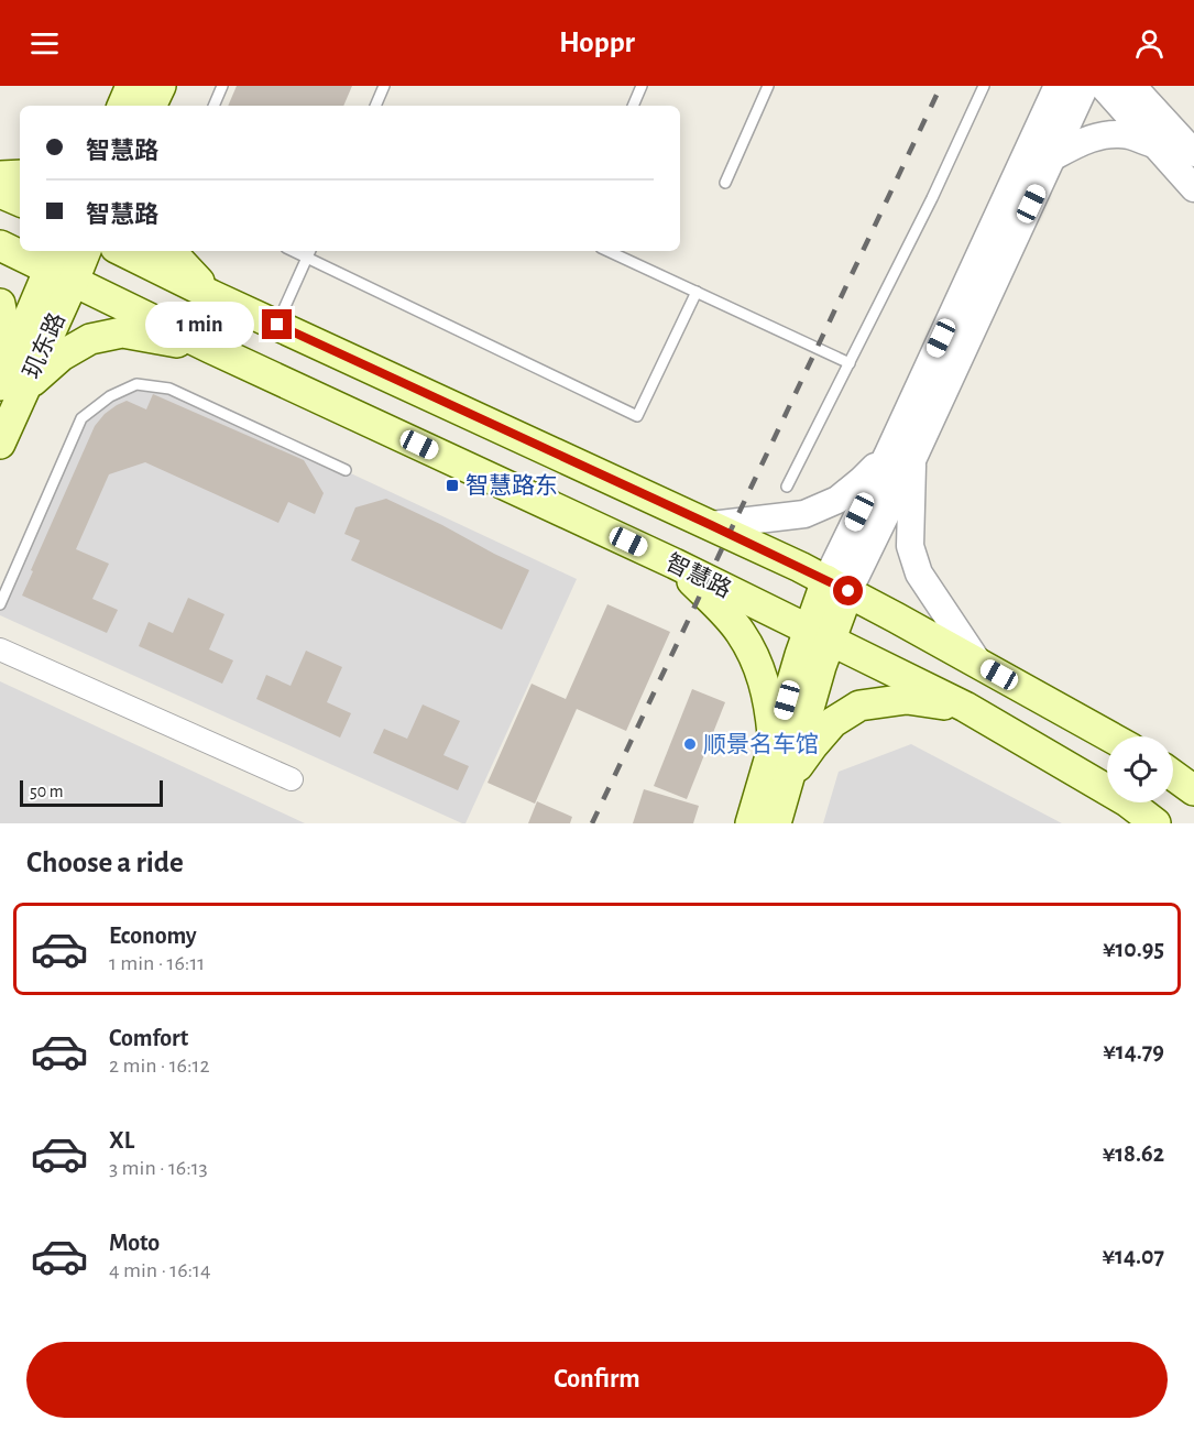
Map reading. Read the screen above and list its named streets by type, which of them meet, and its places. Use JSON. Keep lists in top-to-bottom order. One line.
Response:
{"streets":{"main road":["玑东路","智慧路"]},"crossings":[["玑东路","智慧路"]],"places":{"transit":["智慧路东"],"other":["顺景名车馆"]},"scale_bar":"50 m","page":{"header":"Hoppr","banner":["智慧路","智慧路"],"bubble":"1 min","scale":"50 m","heading":"Choose a ride","list":[{"name":"Economy","note":"1 min · 16:11","value":"¥10.95"},{"name":"Comfort","note":"2 min · 16:12","value":"¥14.79"},{"name":"XL","note":"3 min · 16:13","value":"¥18.62"},{"name":"Moto","note":"4 min · 16:14","value":"¥14.07"}],"buttons":"Confirm"}}
